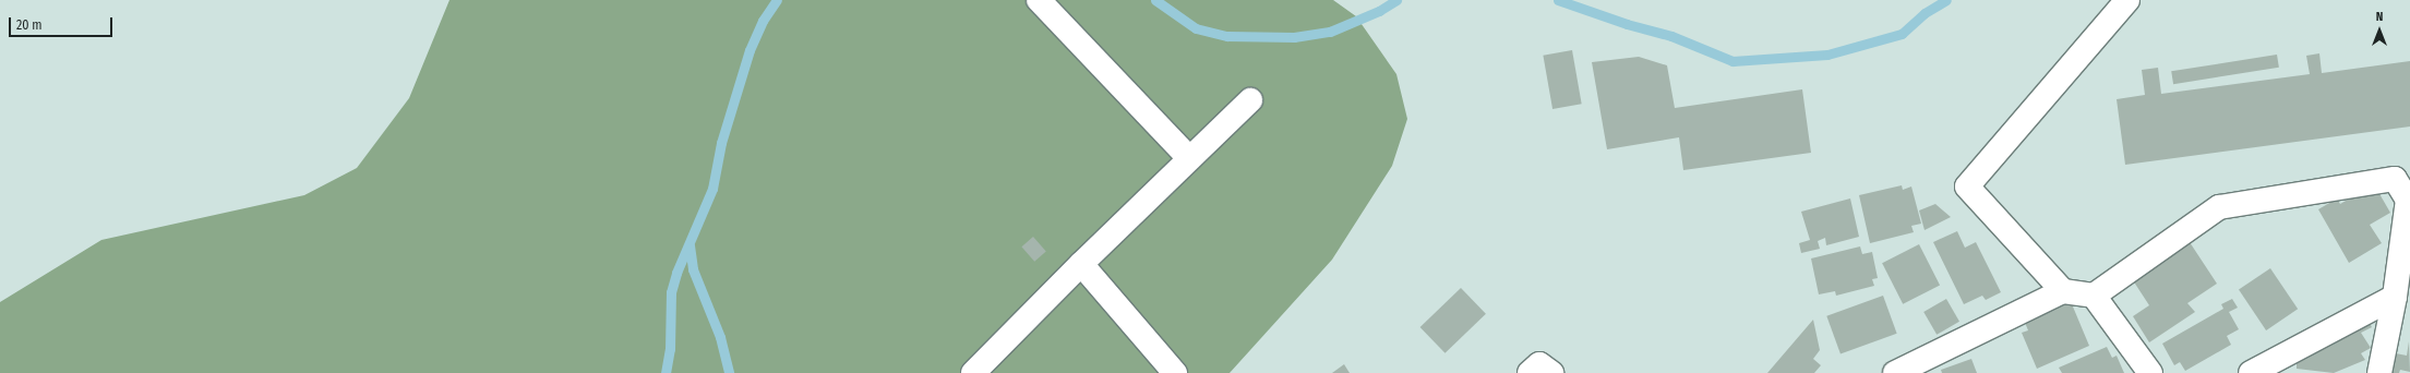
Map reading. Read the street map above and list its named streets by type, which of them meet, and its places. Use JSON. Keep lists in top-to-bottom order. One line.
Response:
{"scale_bar":"20 m","north":"top"}
